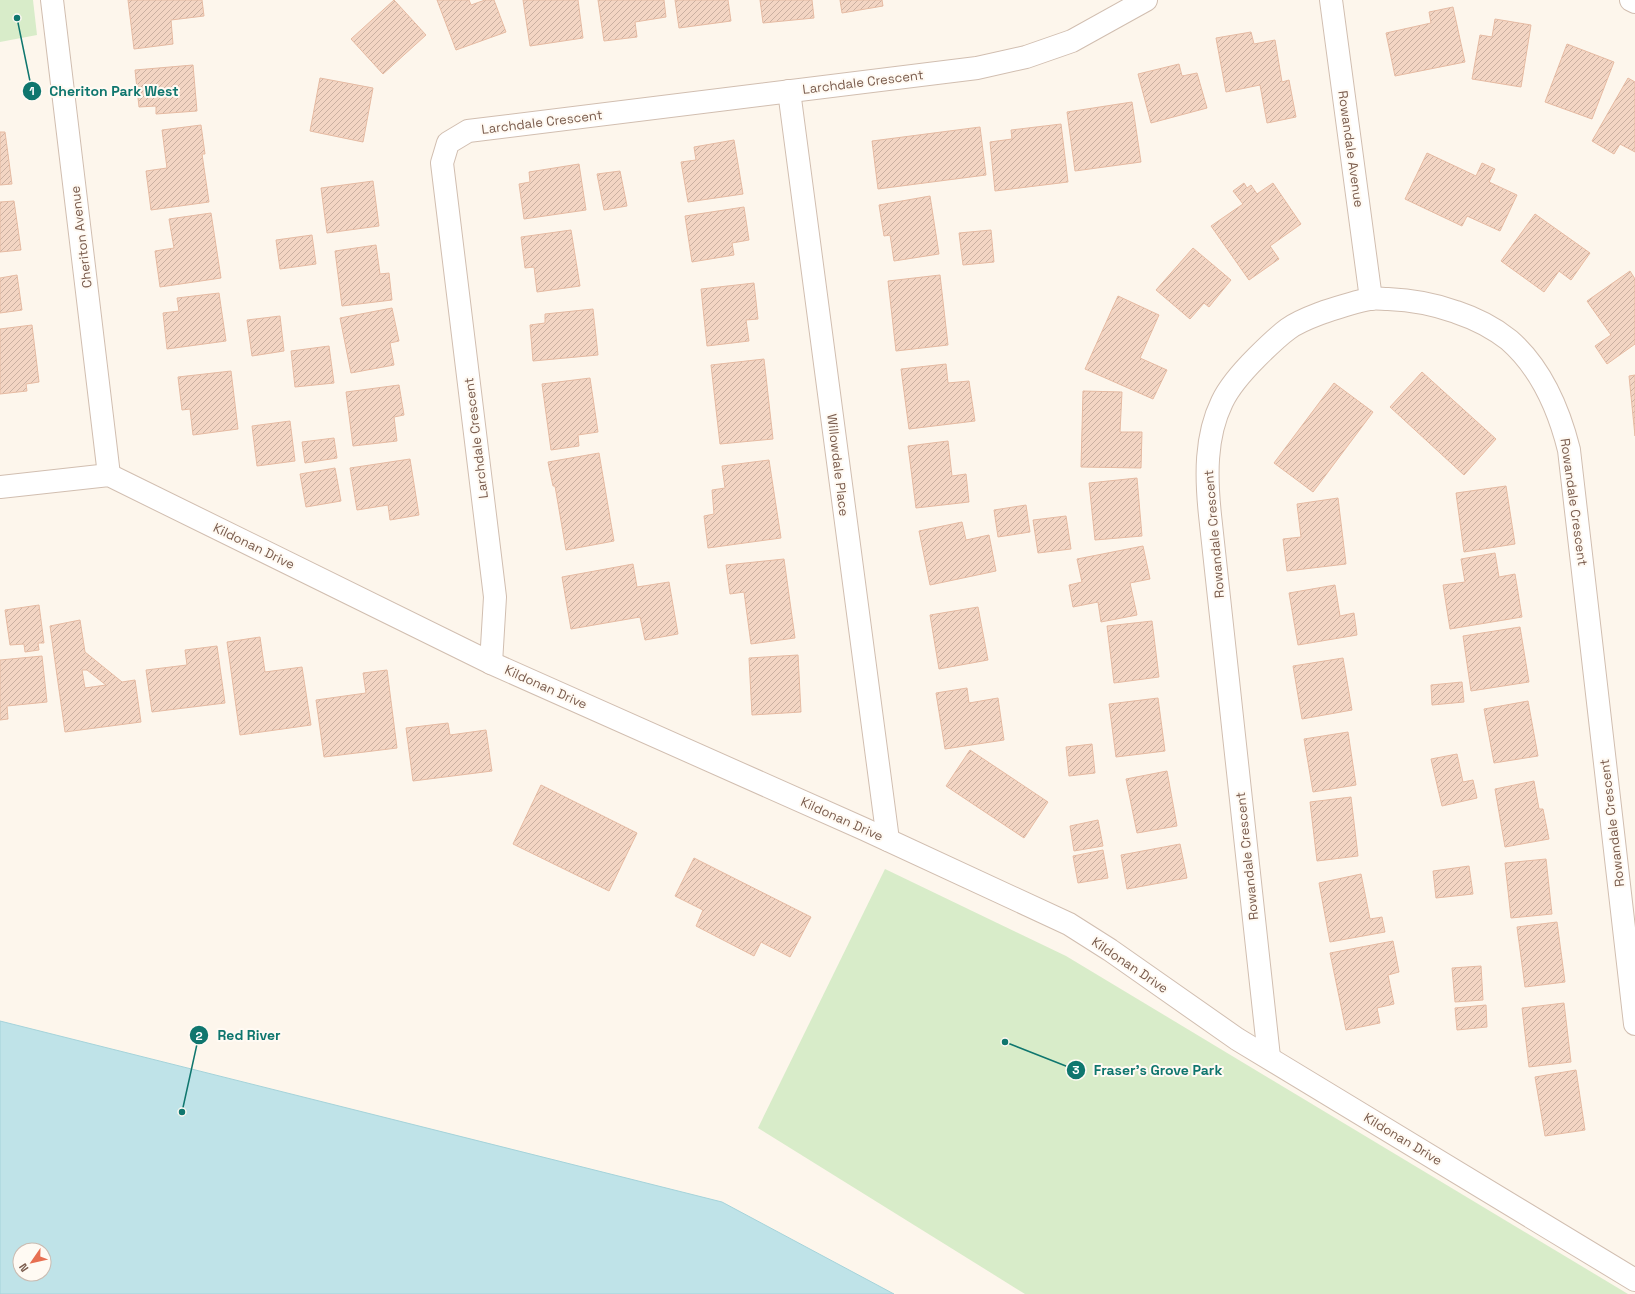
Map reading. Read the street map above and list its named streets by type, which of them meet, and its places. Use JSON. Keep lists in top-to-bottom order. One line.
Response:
{"streets":{"street":["Larchdale Crescent","Rowandale Avenue","Cheriton Avenue","Willowdale Place","Rowandale Crescent","Kildonan Drive"]},"crossings":[["Larchdale Crescent","Willowdale Place"],["Larchdale Crescent","Kildonan Drive"],["Rowandale Avenue","Rowandale Crescent"],["Cheriton Avenue","Kildonan Drive"],["Willowdale Place","Kildonan Drive"],["Rowandale Crescent","Kildonan Drive"]],"places":["Cheriton Park West","Fraser's Grove Park","Red River"],"north":"bottom left"}
